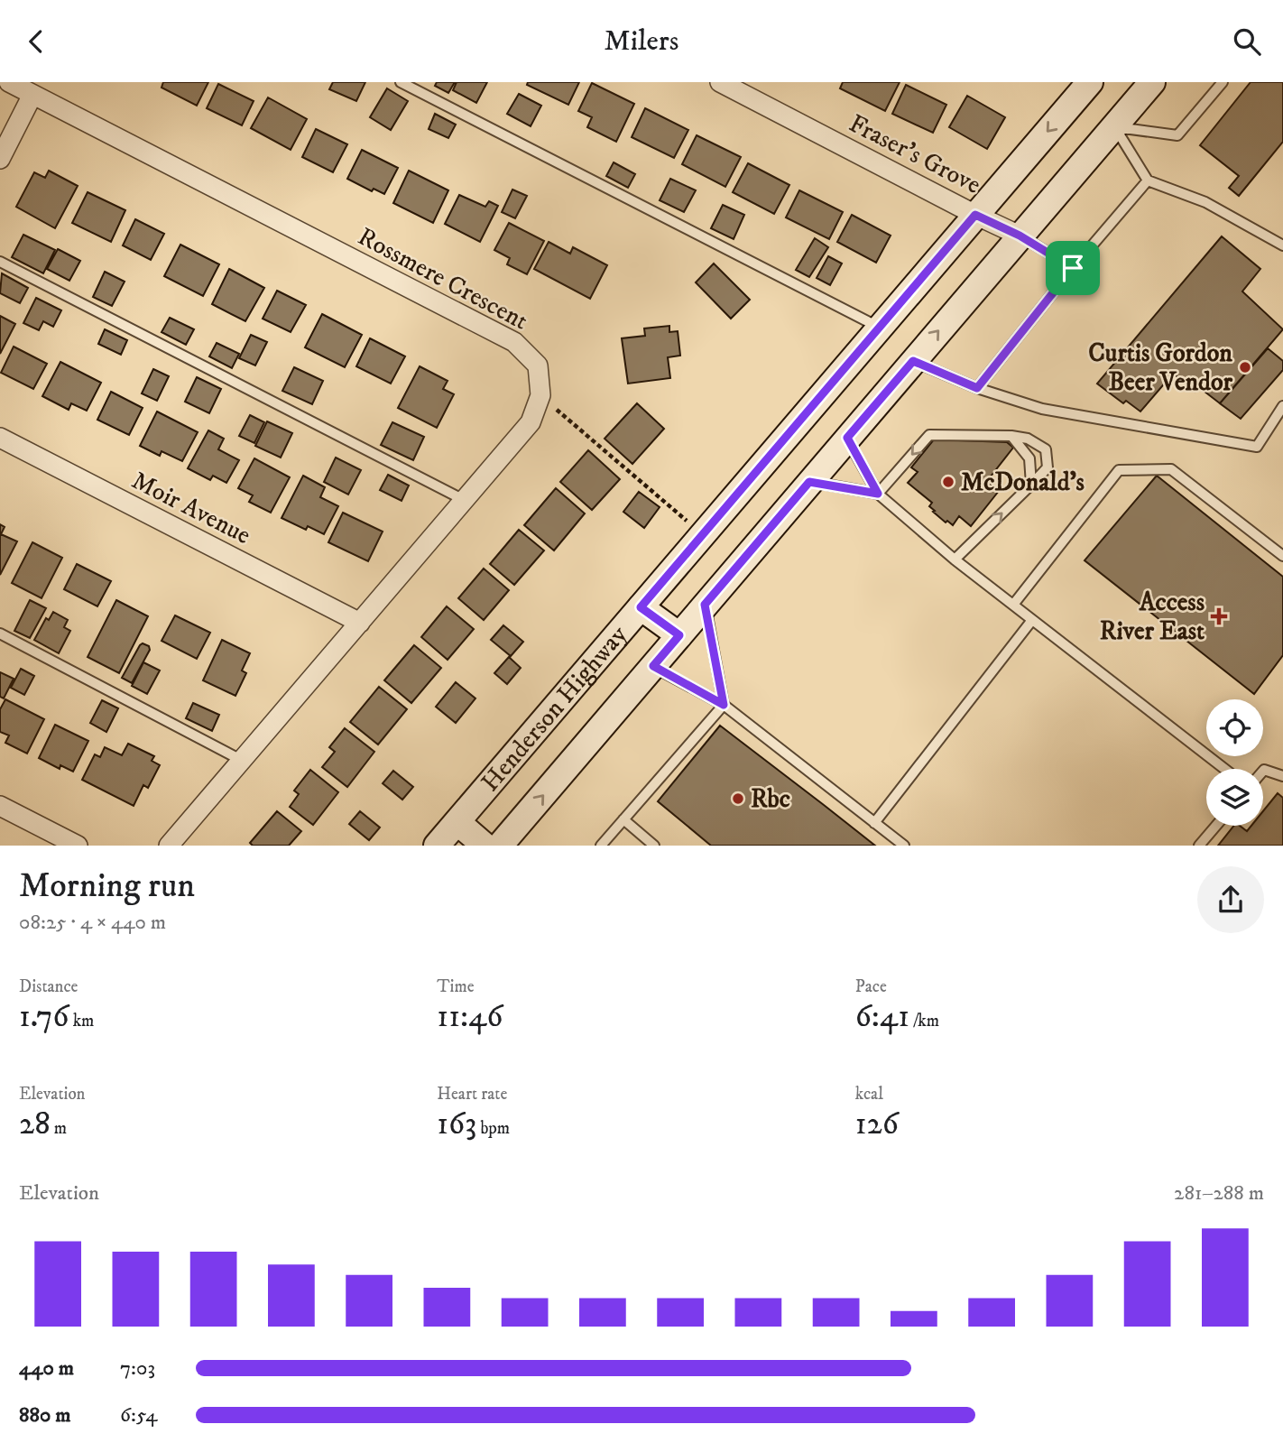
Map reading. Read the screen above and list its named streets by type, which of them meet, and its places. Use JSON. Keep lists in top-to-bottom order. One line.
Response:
{"streets":{"main road":["Henderson Highway"],"street":["Fraser's Grove","Rossmere Crescent","Moir Avenue"]},"crossings":[["Fraser's Grove","Henderson Highway"],["Rossmere Crescent","Moir Avenue"]],"places":{"other":["Curtis Gordon Beer Vendor","McDonald's","Rbc"],"health":["Access River East"]},"page":{"header":"Milers","heading":["Morning run","08:25 · 4 × 440 m"],"stats":[["Distance","1.76 km"],["Time","11:46"],["Pace","6:41 /km"],["Elevation","28 m"],["Heart rate","163 bpm"],["kcal","126"]],"chart":["Elevation","281–288 m"],"list":[{"name":"440 m","note":"7:03"},{"name":"880 m","note":"6:54"}]}}
